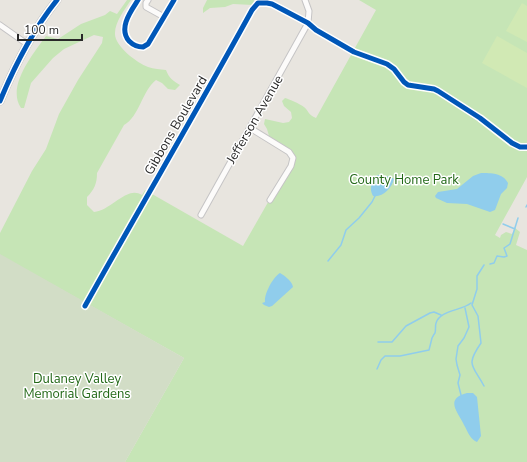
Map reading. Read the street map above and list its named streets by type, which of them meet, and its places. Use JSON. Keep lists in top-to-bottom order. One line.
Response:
{"streets":{"street":["Jefferson Avenue","Gibbons Boulevard"]},"crossings":[["Jefferson Avenue","Gibbons Boulevard"]],"parks":["County Home Park","Dulaney Valley Memorial Gardens"],"scale_bar":"100 m"}
